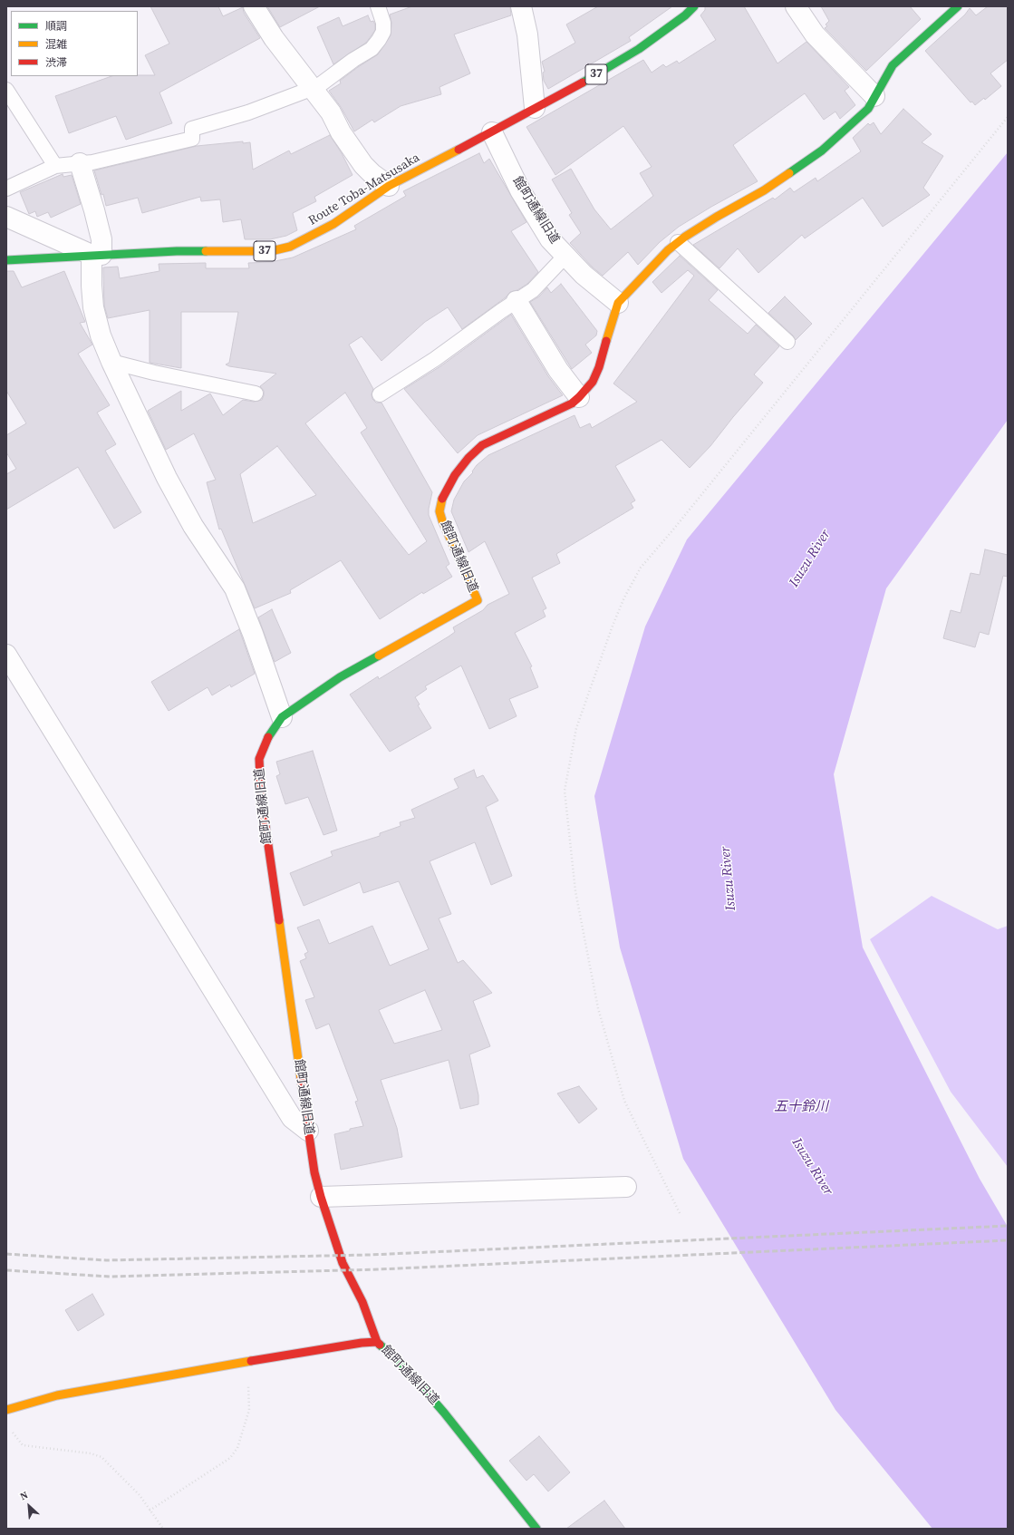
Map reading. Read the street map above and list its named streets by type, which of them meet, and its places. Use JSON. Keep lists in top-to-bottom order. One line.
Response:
{"streets":{"street":["37","Route Toba-Matsusaka","館町通線旧道"]},"crossings":[["Route Toba-Matsusaka","館町通線旧道"]],"water":["Isuzu River","五十鈴川"],"legend":["順調","混雑","渋滞"],"north":"top left"}
